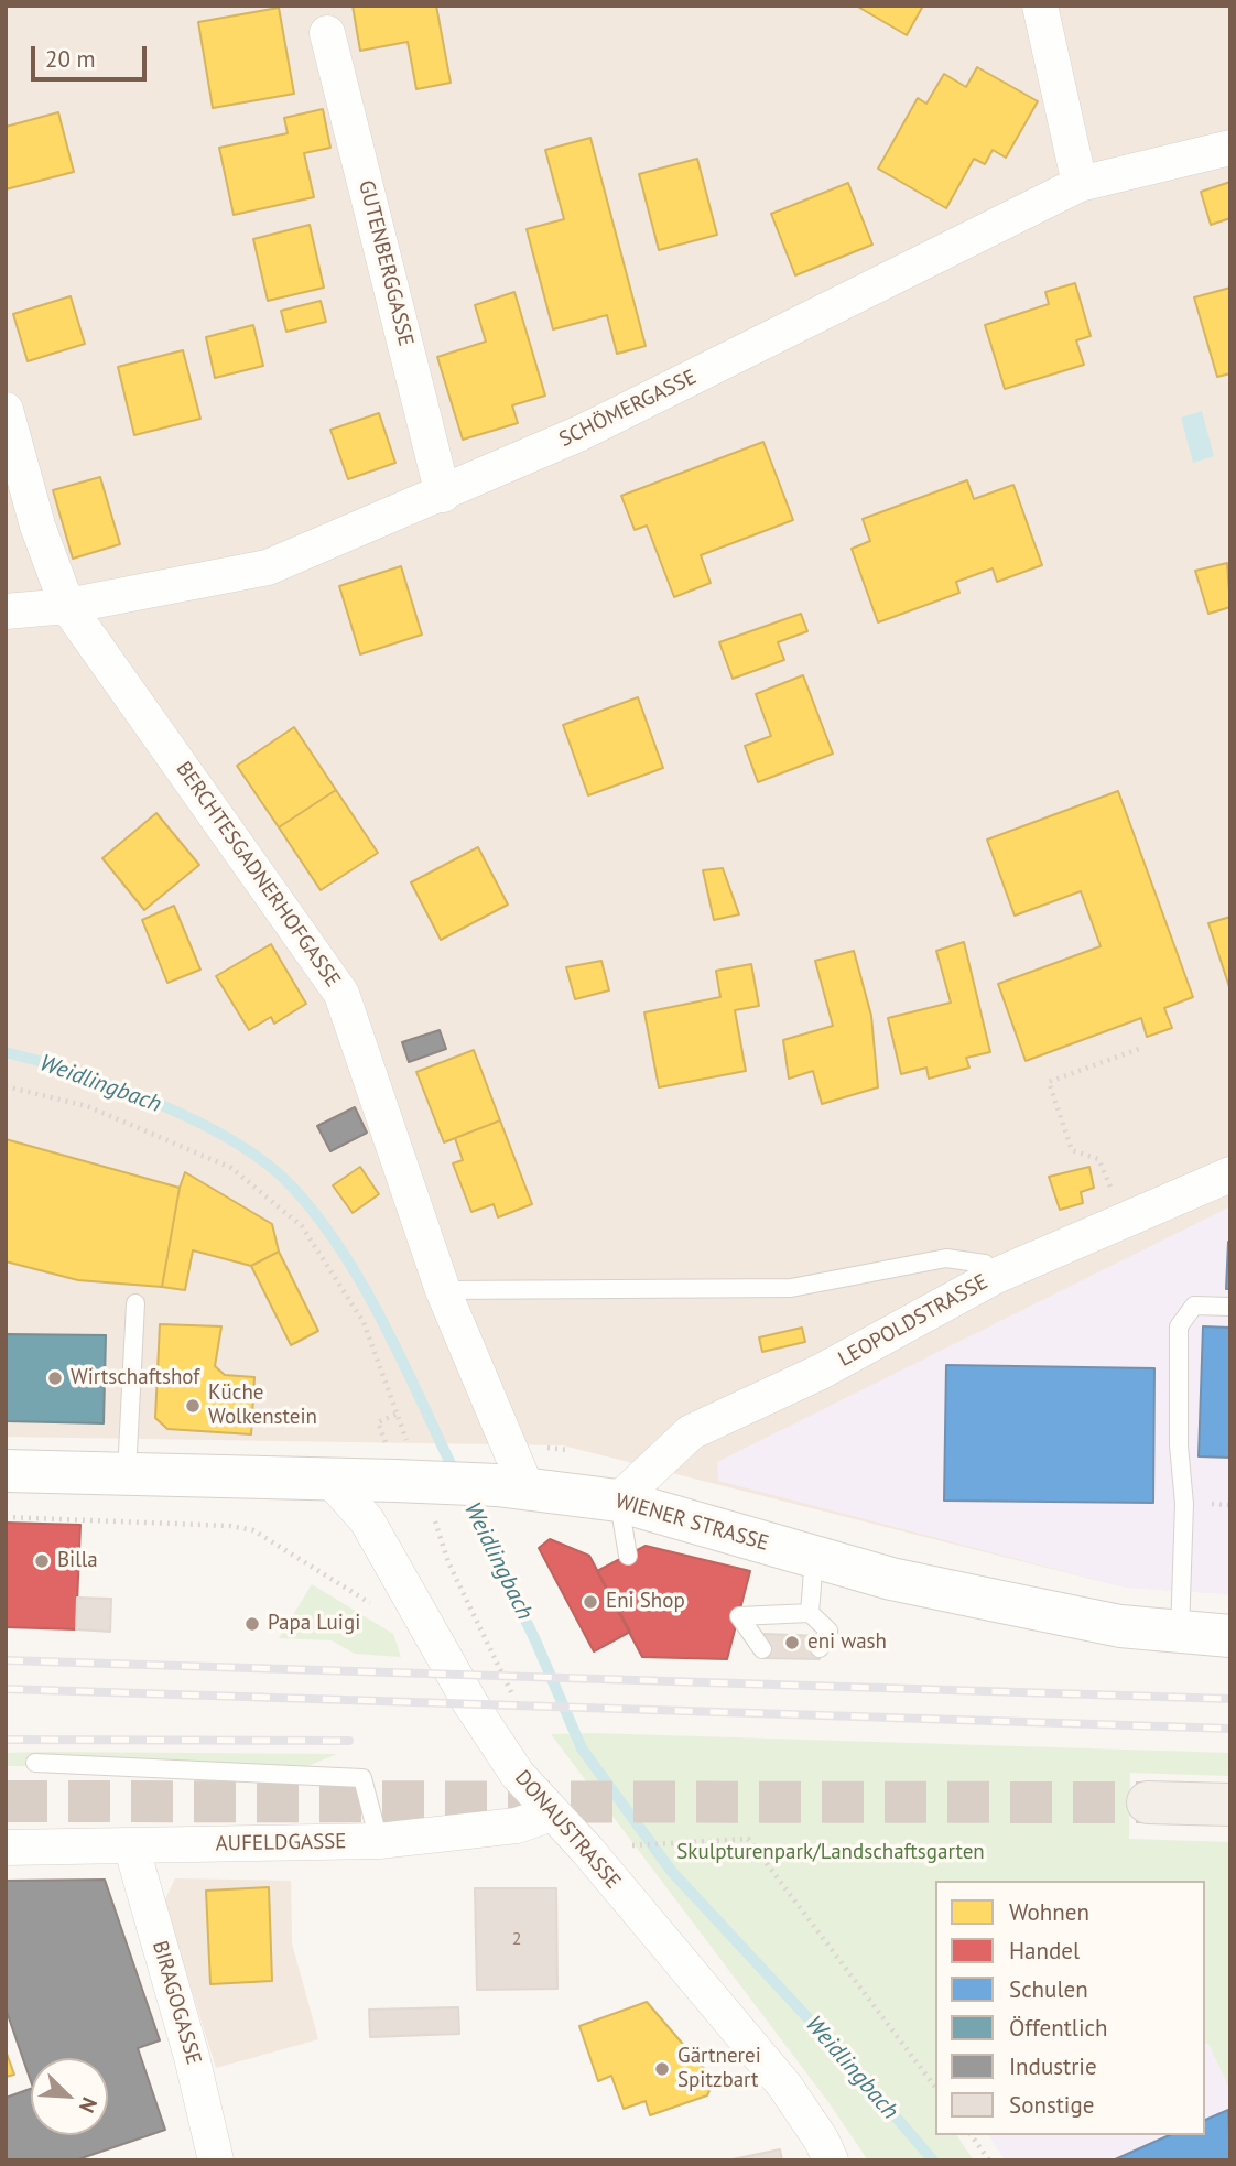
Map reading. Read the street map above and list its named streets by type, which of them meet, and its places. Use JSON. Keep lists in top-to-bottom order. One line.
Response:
{"streets":{"street":["GUTENBERGGASSE","SCHÖMERGASSE","BERCHTESGADNERHOFGASSE","LEOPOLDSTRASSE","WIENER STRASSE","DONAUSTRASSE","AUFELDGASSE","BIRAGOGASSE"]},"crossings":[["GUTENBERGGASSE","SCHÖMERGASSE"],["SCHÖMERGASSE","BERCHTESGADNERHOFGASSE"],["BERCHTESGADNERHOFGASSE","WIENER STRASSE"],["LEOPOLDSTRASSE","WIENER STRASSE"],["WIENER STRASSE","DONAUSTRASSE"],["DONAUSTRASSE","AUFELDGASSE"],["AUFELDGASSE","BIRAGOGASSE"]],"water":["Weidlingbach"],"parks":["Skulpturenpark/Landschaftsgarten"],"places":["Wirtschaftshof","Küche Wolkenstein","Billa","Eni Shop","Papa Luigi","eni wash","Gärtnerei Spitzbart"],"house_numbers":["2"],"legend":["Wohnen","Handel","Schulen","Öffentlich","Industrie","Sonstige"],"scale_bar":"20 m","north":"bottom right"}
